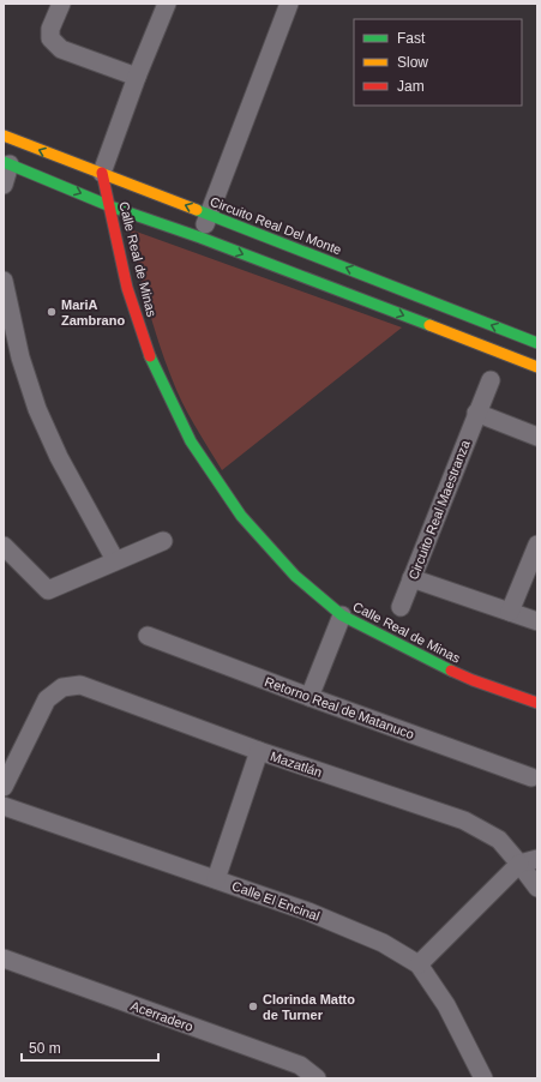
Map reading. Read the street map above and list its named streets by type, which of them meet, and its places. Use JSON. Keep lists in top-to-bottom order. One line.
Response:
{"streets":{"street":["Circuito Real Del Monte","Calle Real de Minas","Circuito Real Maestranza","Retorno Real de Matanuco","Mazatlán","Calle El Encinal","Acerradero"]},"crossings":[["Circuito Real Del Monte","Calle Real de Minas"]],"places":["MariA Zambrano","Clorinda Matto de Turner"],"legend":["Fast","Slow","Jam"],"scale_bar":"50 m"}
